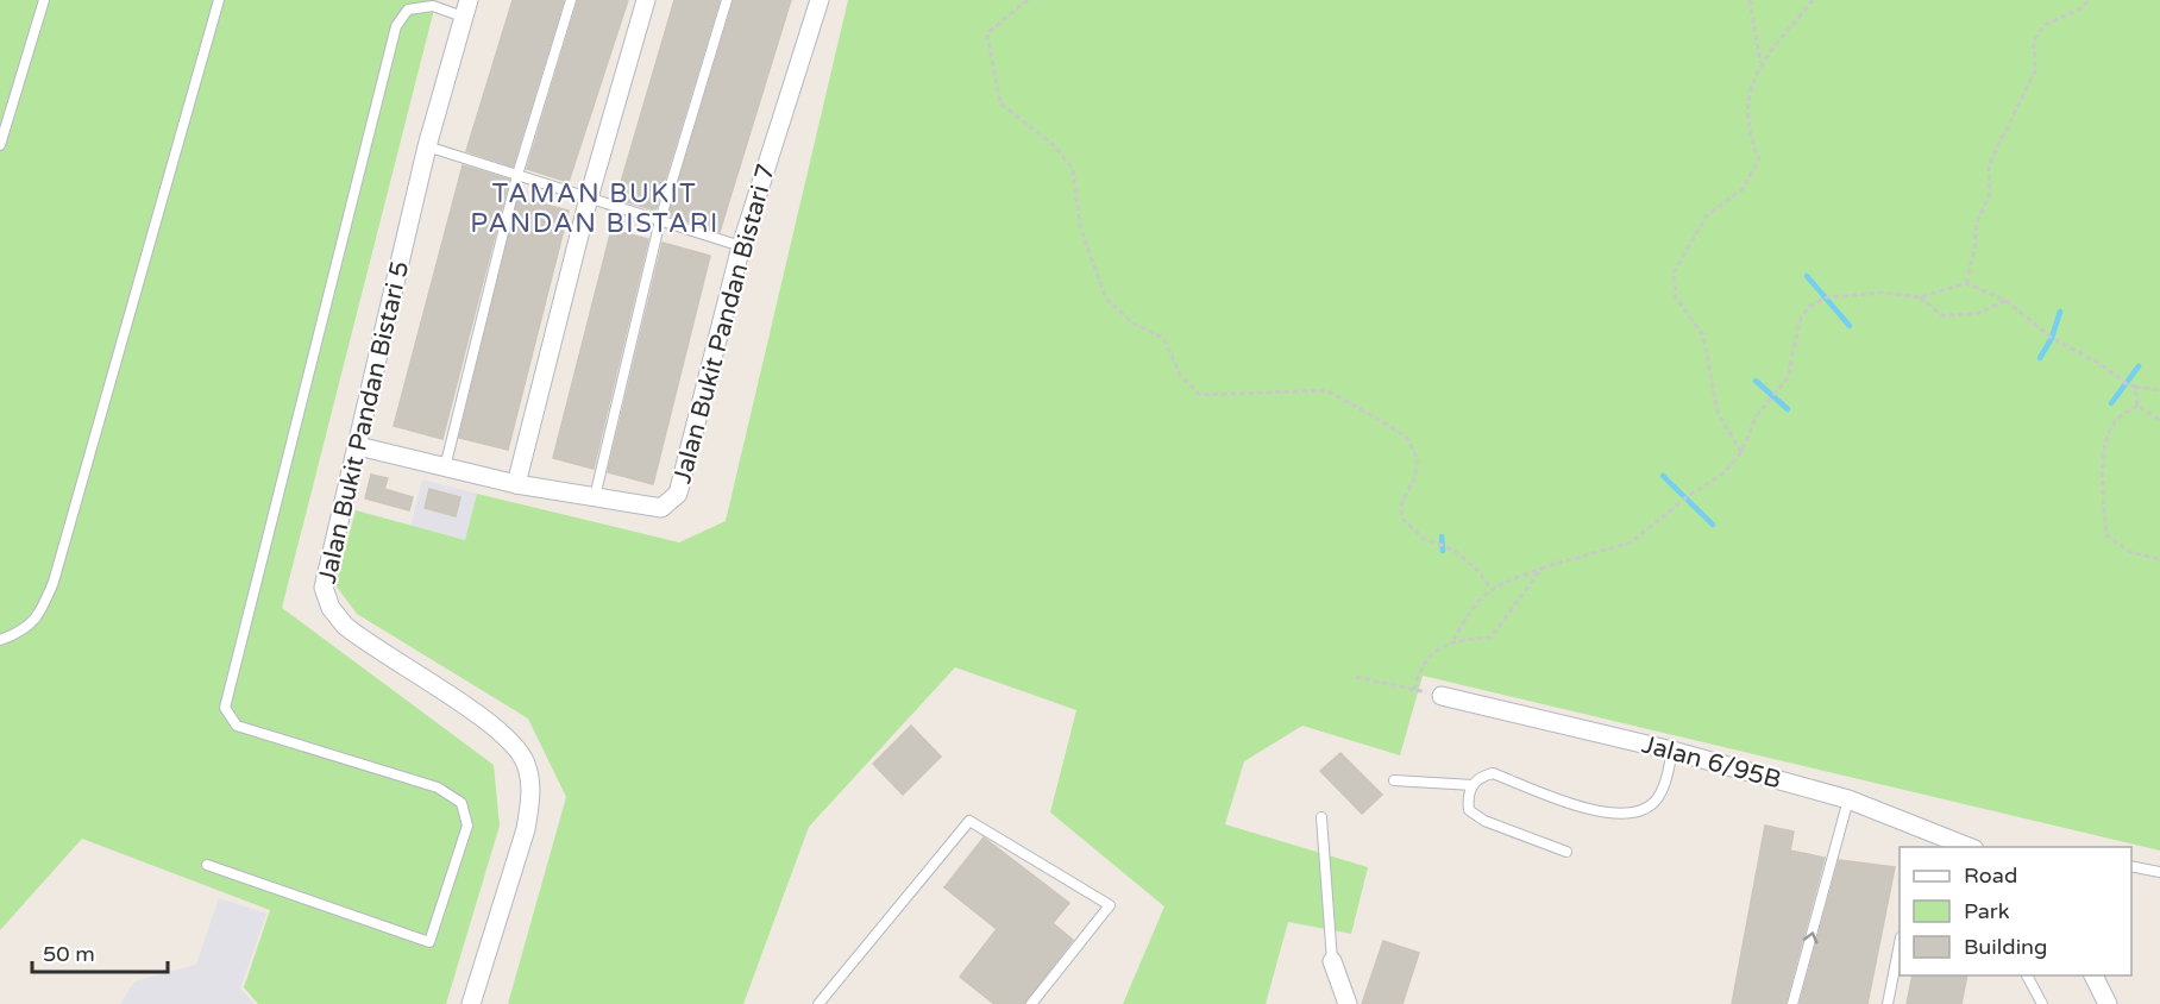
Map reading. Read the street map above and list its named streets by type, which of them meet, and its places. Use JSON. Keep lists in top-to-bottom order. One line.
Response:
{"streets":{"street":["Jalan Bukit Pandan Bistari 7","Jalan Bukit Pandan Bistari 5","Jalan 6/95B"]},"crossings":[["Jalan Bukit Pandan Bistari 7","Jalan Bukit Pandan Bistari 5"]],"districts":["TAMAN BUKIT PANDAN BISTARI"],"legend":["Road","Park","Building"],"scale_bar":"50 m"}
